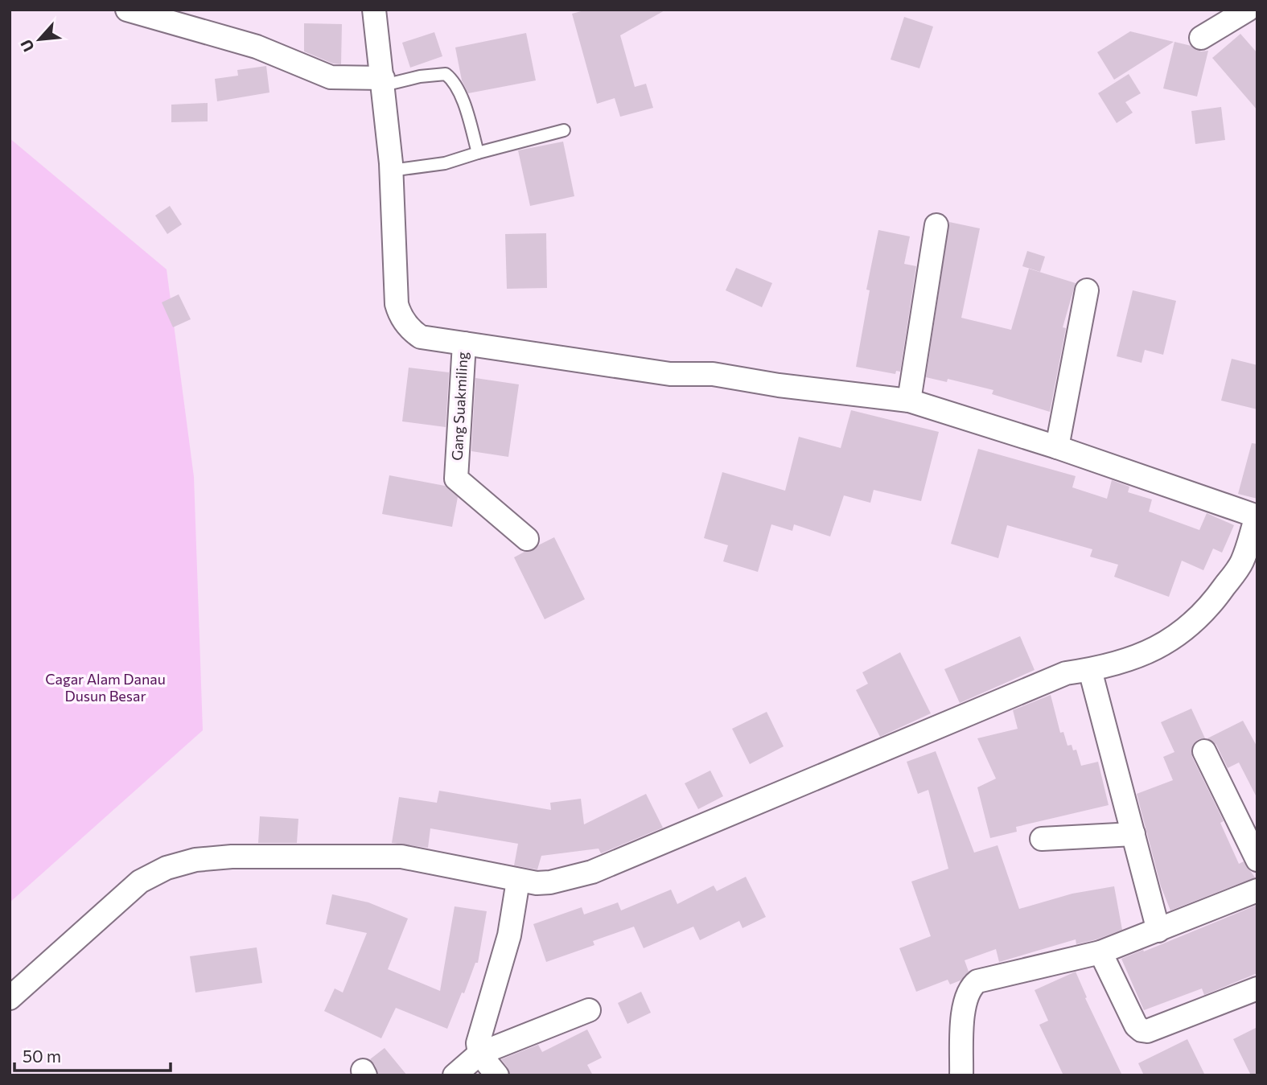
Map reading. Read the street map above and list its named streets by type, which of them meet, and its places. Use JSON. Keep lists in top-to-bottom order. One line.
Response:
{"streets":{"street":["Gang Suakmiling"]},"parks":["Cagar Alam Danau Dusun Besar"],"scale_bar":"50 m","north":"bottom left"}
